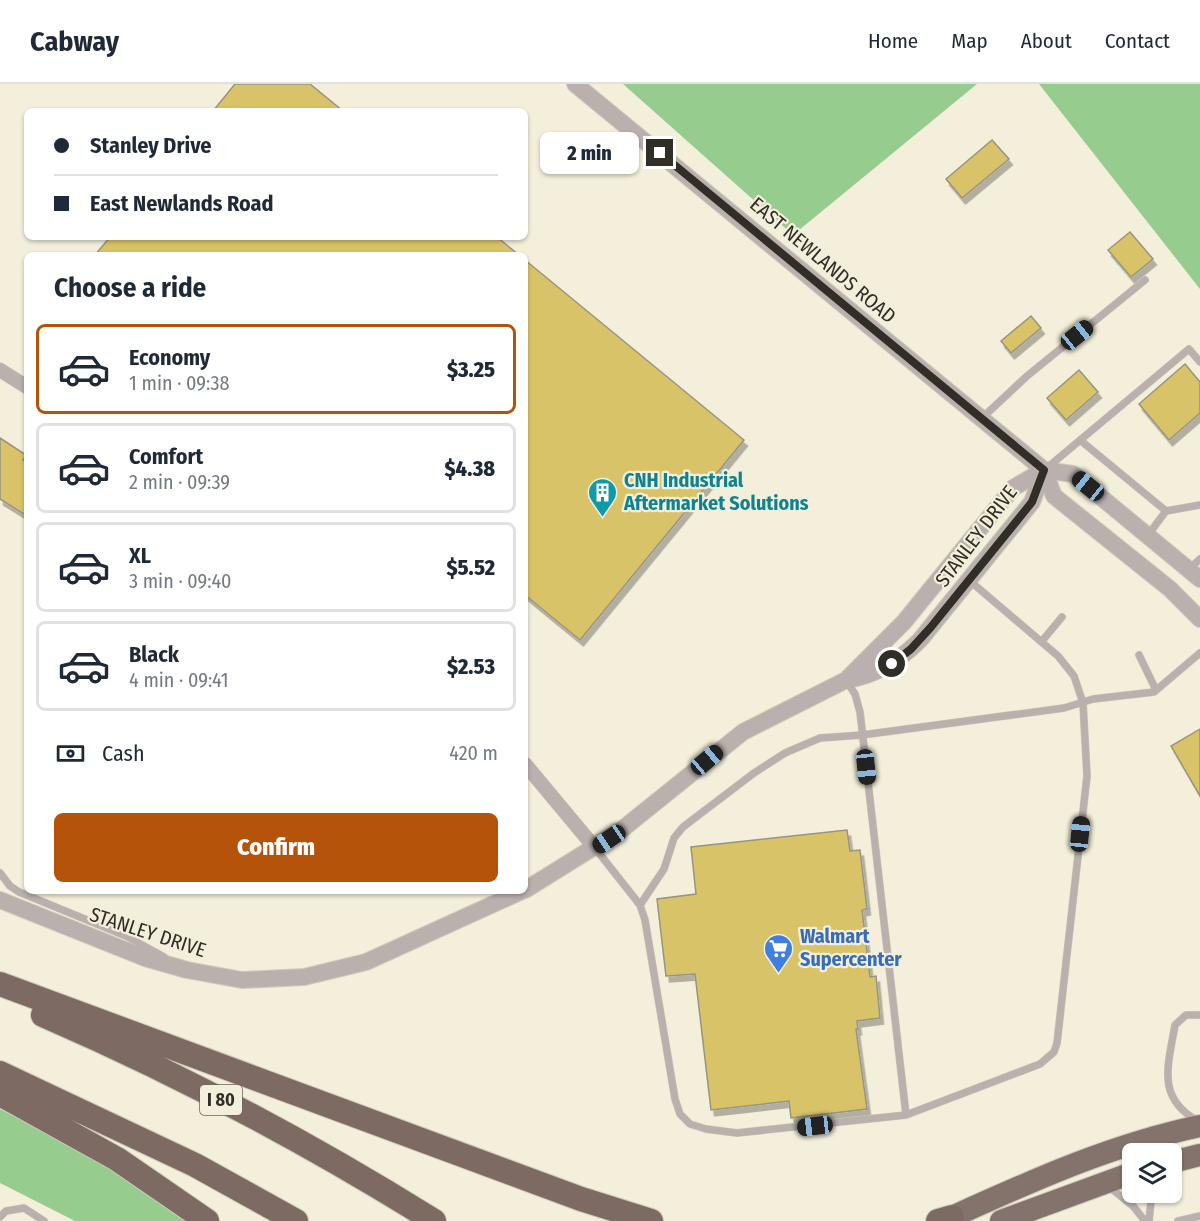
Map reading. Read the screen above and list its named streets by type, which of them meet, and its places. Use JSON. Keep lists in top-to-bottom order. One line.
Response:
{"streets":{"highway":["I 80"],"street":["EAST NEWLANDS ROAD","STANLEY DRIVE"]},"crossings":[["EAST NEWLANDS ROAD","STANLEY DRIVE"]],"places":{"building":["CNH Industrial Aftermarket Solutions"],"supermarket":["Walmart Supercenter"]},"page":{"header":"Cabway","nav":["Home","Map","About","Contact"],"banner":["Stanley Drive","East Newlands Road"],"bubble":"2 min","heading":"Choose a ride","list":[{"name":"Economy","note":"1 min · 09:38","value":"$3.25"},{"name":"Comfort","note":"2 min · 09:39","value":"$4.38"},{"name":"XL","note":"3 min · 09:40","value":"$5.52"},{"name":"Black","note":"4 min · 09:41","value":"$2.53"}],"pay":["Cash","420 m"],"buttons":"Confirm"}}
